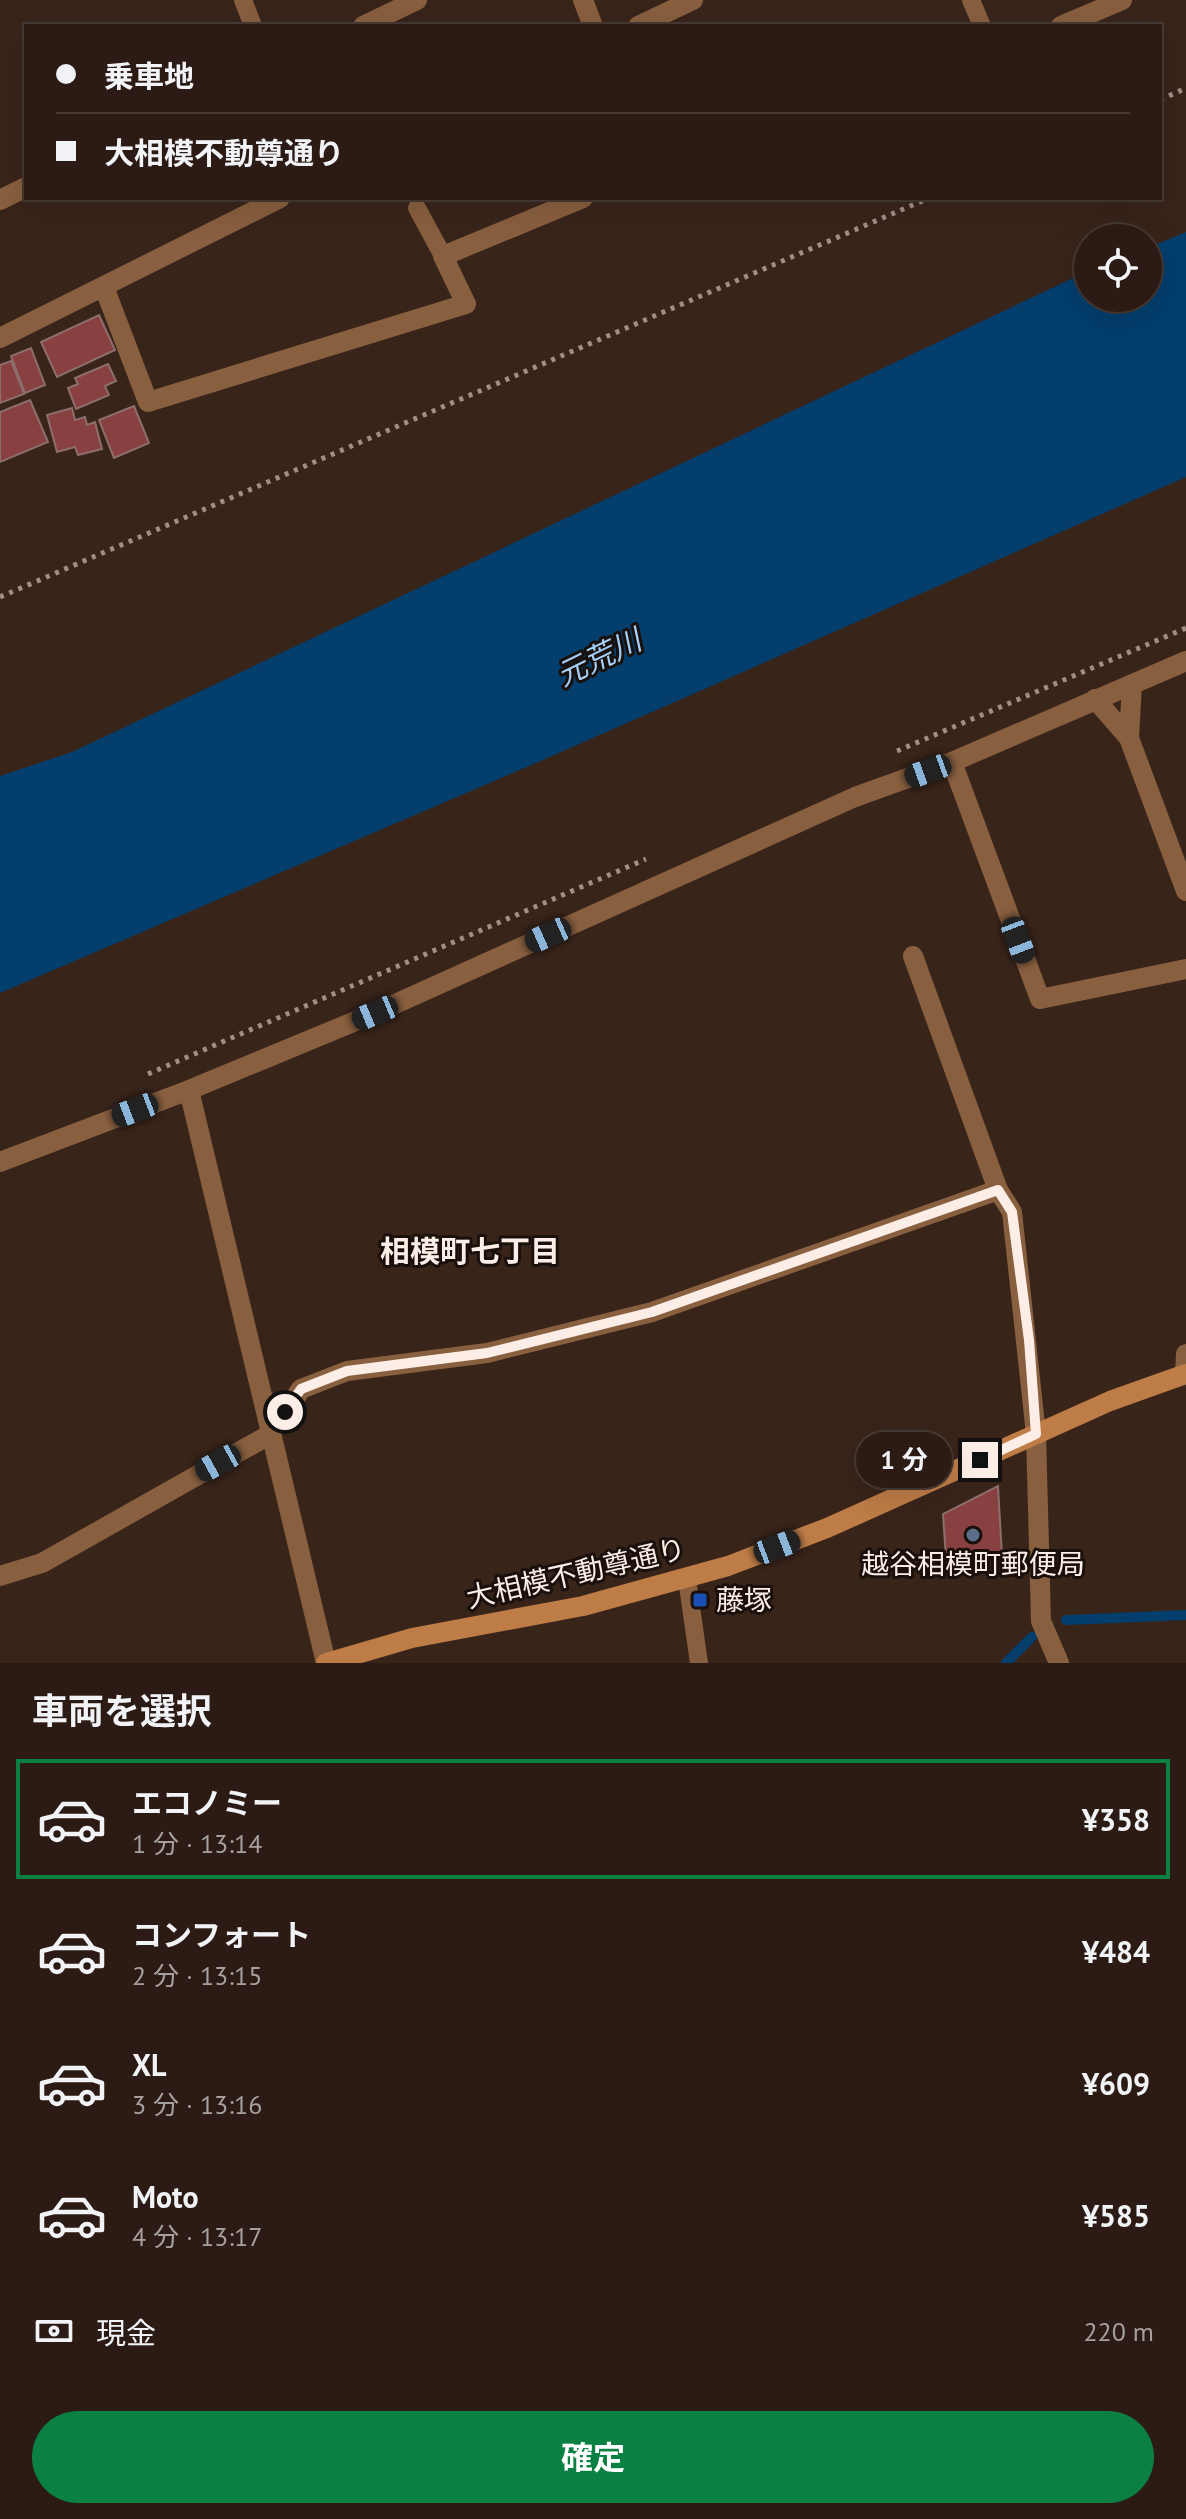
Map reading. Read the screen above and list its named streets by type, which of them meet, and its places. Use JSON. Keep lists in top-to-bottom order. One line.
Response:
{"streets":{"street":["大相模不動尊通り"]},"districts":["相模町七丁目"],"water":["元荒川"],"places":{"other":["越谷相模町郵便局"],"transit":["藤塚"]},"page":{"banner":["乗車地","大相模不動尊通り"],"bubble":"1 分","heading":"車両を選択","list":[{"name":"エコノミー","note":"1 分 · 13:14","value":"¥358"},{"name":"コンフォート","note":"2 分 · 13:15","value":"¥484"},{"name":"XL","note":"3 分 · 13:16","value":"¥609"},{"name":"Moto","note":"4 分 · 13:17","value":"¥585"}],"pay":["現金","220 m"],"buttons":"確定"}}
